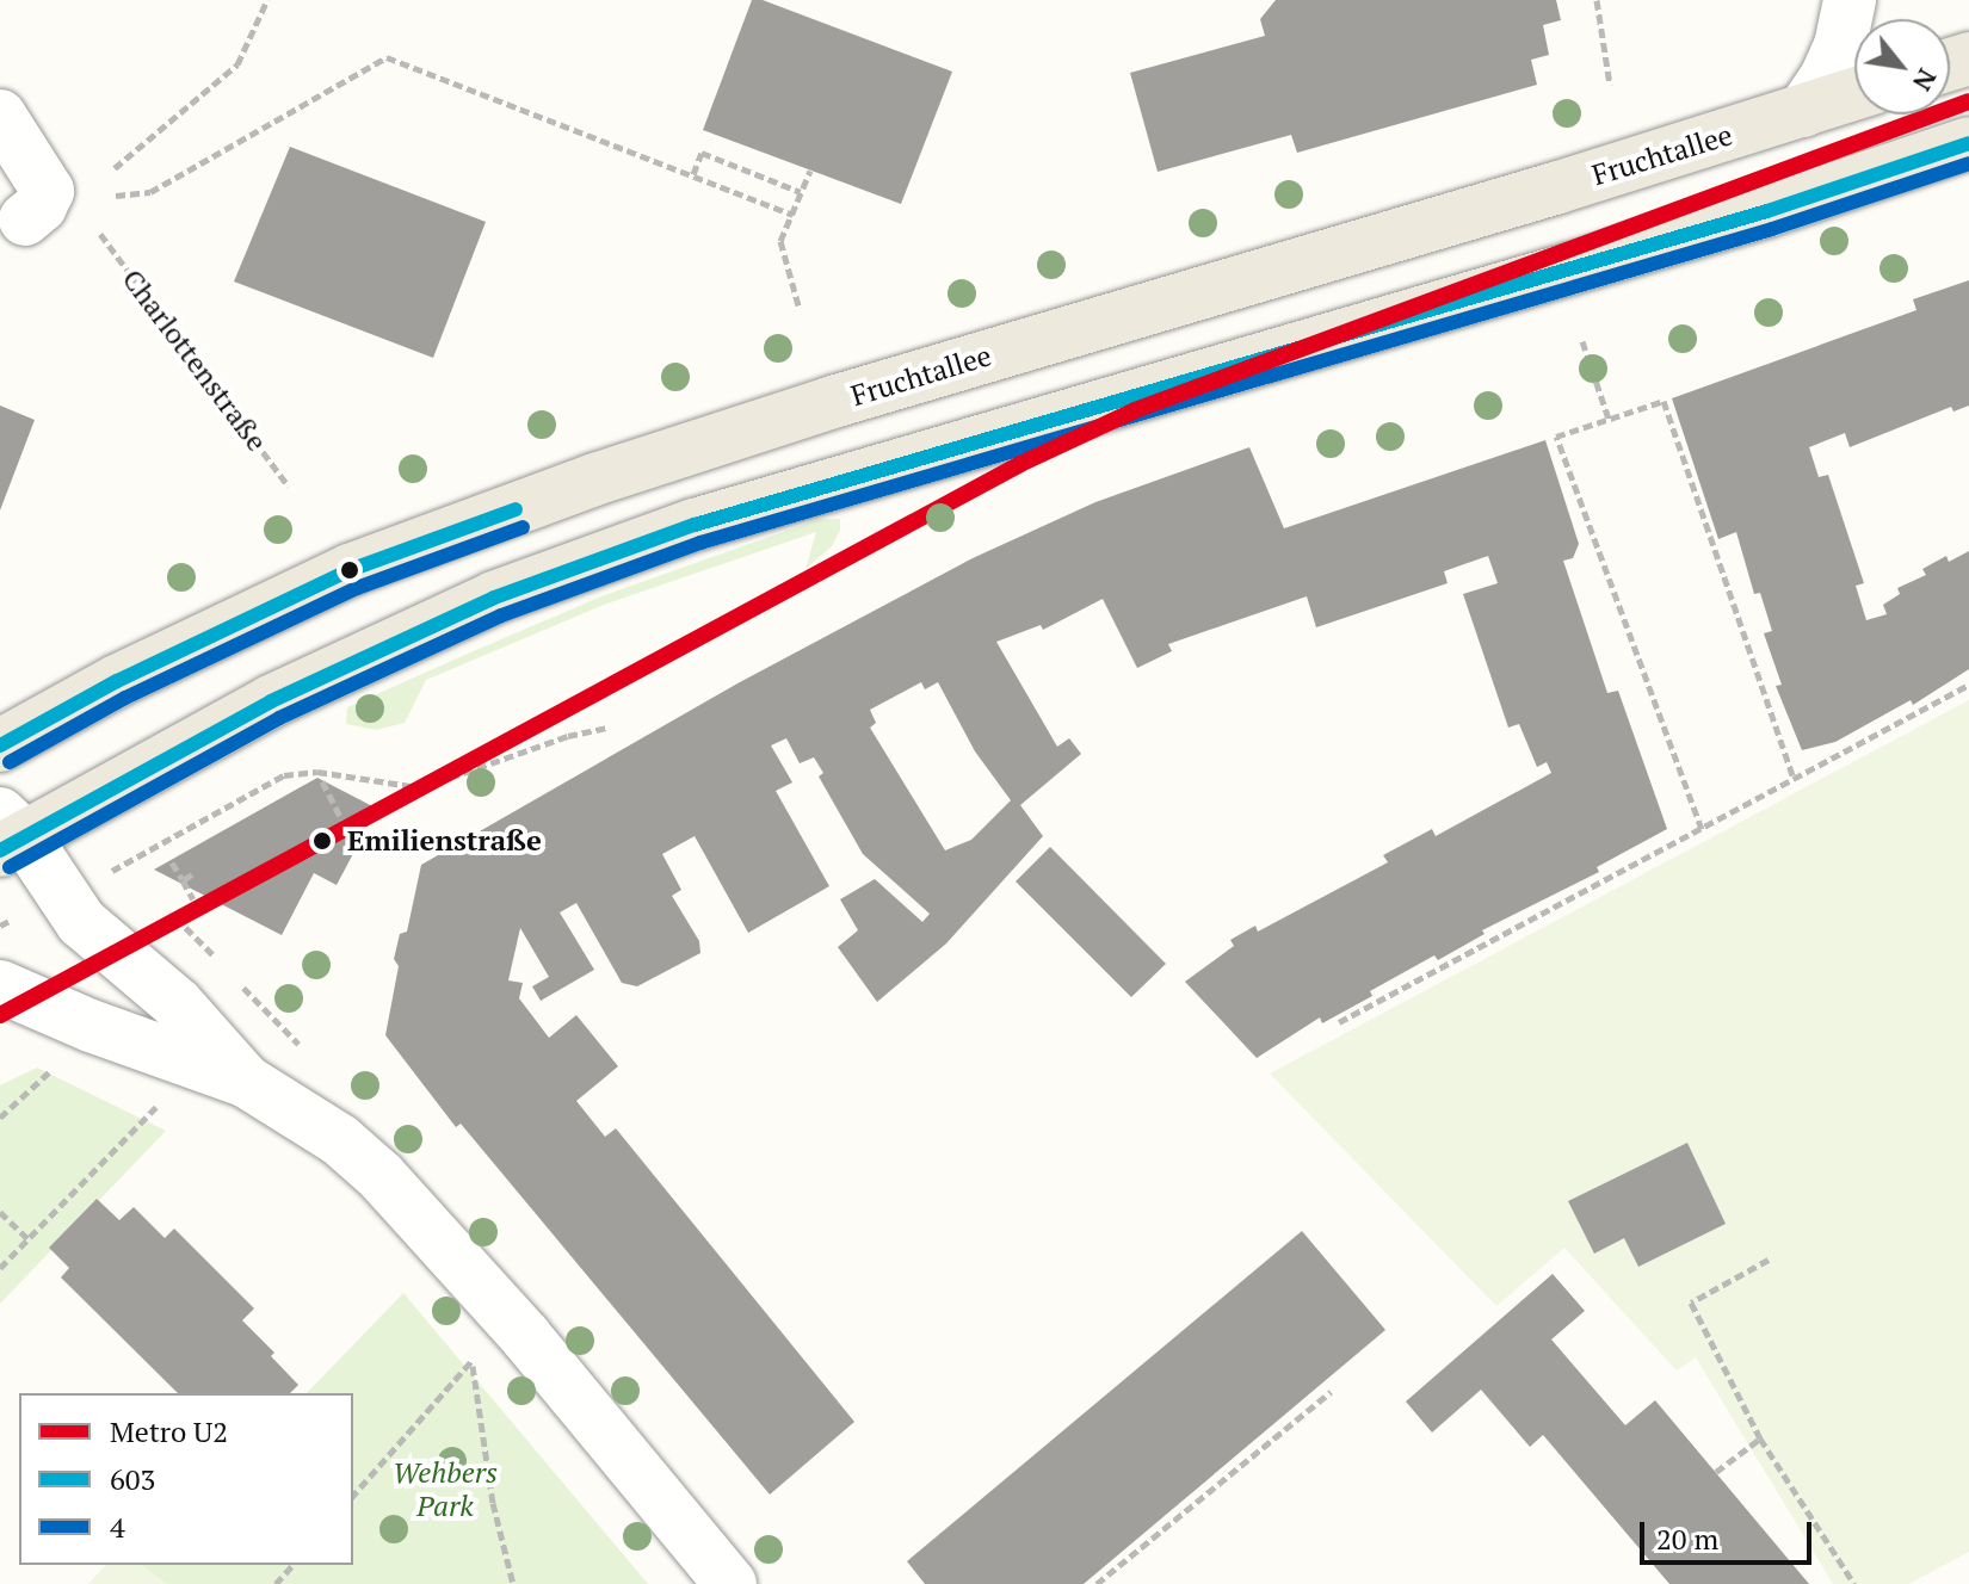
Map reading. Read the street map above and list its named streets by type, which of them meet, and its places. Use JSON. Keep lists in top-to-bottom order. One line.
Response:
{"streets":{"main road":["Fruchtallee"],"path":["Charlottenstraße"]},"parks":["Wehbers Park"],"places":["Emilienstraße"],"lines":["metro line U2","transit line 603","transit line 4"],"legend":["Metro U2","603","4"],"scale_bar":"20 m","north":"bottom right"}
